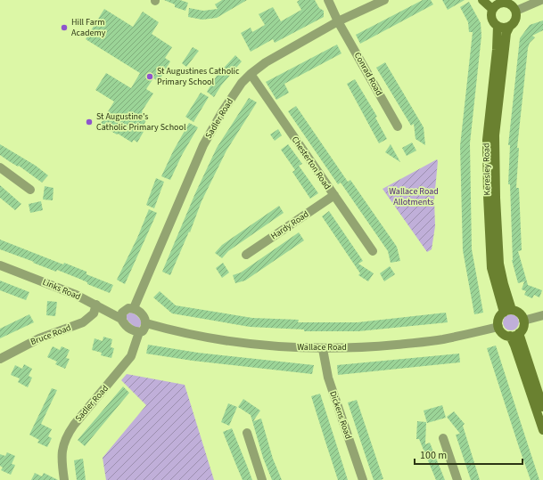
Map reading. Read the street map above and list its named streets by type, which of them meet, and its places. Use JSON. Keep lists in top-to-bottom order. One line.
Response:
{"streets":{"main road":["Keresley Road"],"street":["Conrad Road","Sadler Road","Chesterton Road","Hardy Road","Links Road","Bruce Road","Wallace Road","Dickens Road"]},"crossings":[["Conrad Road","Sadler Road"],["Sadler Road","Chesterton Road"],["Sadler Road","Links Road"],["Sadler Road","Wallace Road"],["Chesterton Road","Hardy Road"],["Keresley Road","Wallace Road"],["Links Road","Bruce Road"],["Links Road","Wallace Road"],["Wallace Road","Dickens Road"]],"parks":["Wallace Road Allotments"],"places":["Hill Farm Academy","St Augustines Catholic Primary School","St Augustine's Catholic Primary School"],"scale_bar":"100 m"}
